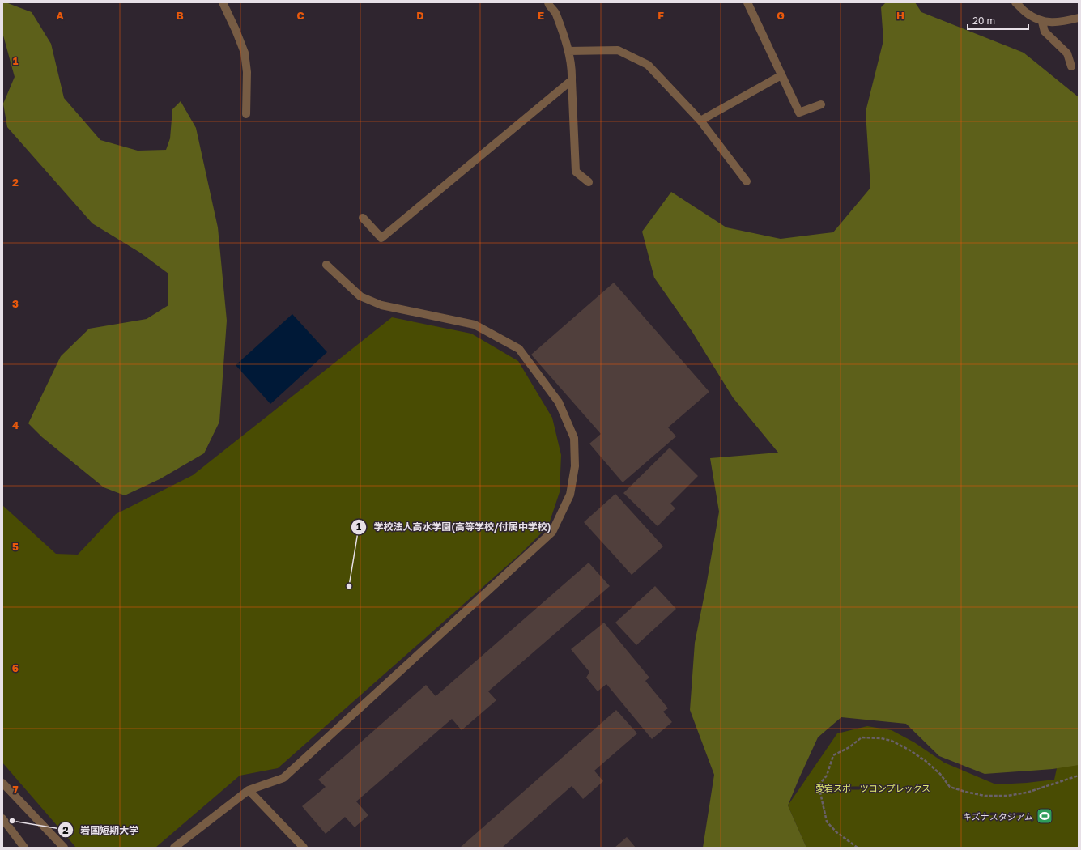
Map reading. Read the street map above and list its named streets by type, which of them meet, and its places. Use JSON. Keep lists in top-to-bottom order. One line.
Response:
{"parks":["愛宕スポーツコンプレックス"],"places":{"other":["学校法人高水学園(高等学校/付属中学校)","岩国短期大学"],"sports":["キズナスタジアム"]},"scale_bar":"20 m","grid":{"columns":["A","B","C","D","E","F","G","H"],"rows":["1","2","3","4","5","6","7"]}}
